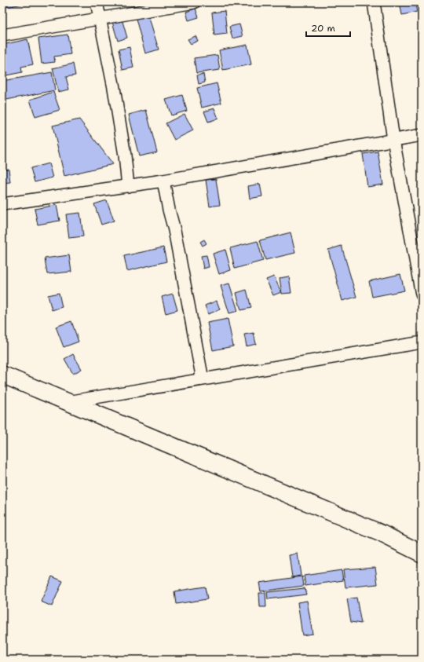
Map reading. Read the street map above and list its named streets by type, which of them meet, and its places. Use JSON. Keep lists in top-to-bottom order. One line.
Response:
{"scale_bar":"20 m"}
